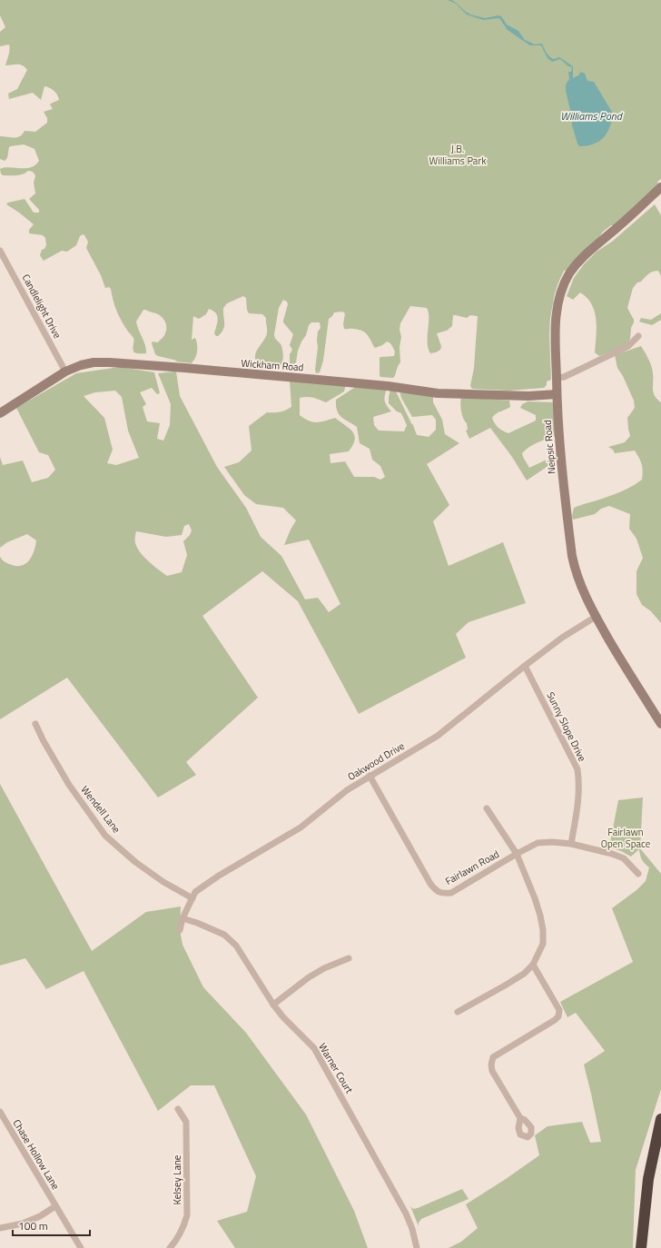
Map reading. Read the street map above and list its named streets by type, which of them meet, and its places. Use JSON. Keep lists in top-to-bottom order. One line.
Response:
{"streets":{"street":["Candlelight Drive","Wickham Road","Neipsic Road","Sunny Slope Drive","Oakwood Drive","Wendell Lane","Fairlawn Road","Warner Court","Chase Hollow Lane","Kelsey Lane"]},"crossings":[["Candlelight Drive","Wickham Road"],["Wickham Road","Neipsic Road"],["Neipsic Road","Oakwood Drive"],["Sunny Slope Drive","Oakwood Drive"],["Sunny Slope Drive","Fairlawn Road"],["Oakwood Drive","Wendell Lane"],["Oakwood Drive","Fairlawn Road"],["Oakwood Drive","Warner Court"]],"water":["Williams Pond"],"parks":["J.B. Williams Park","Fairlawn Open Space"],"scale_bar":"100 m"}
